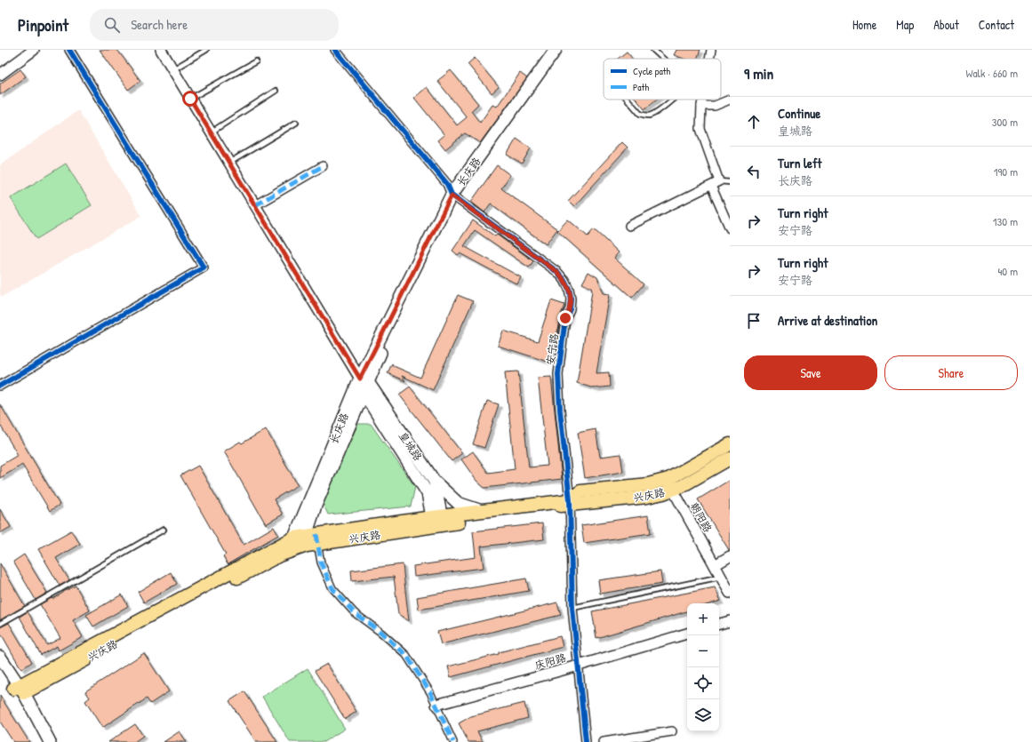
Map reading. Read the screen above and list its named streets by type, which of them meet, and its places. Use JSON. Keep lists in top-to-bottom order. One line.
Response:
{"streets":{"main road":["长庆路","皇城路","兴庆路"],"street":["安宁路","朝阳路","庆阳路"]},"crossings":[["长庆路","安宁路"],["长庆路","皇城路"],["长庆路","兴庆路"],["安宁路","兴庆路"],["安宁路","庆阳路"],["皇城路","兴庆路"],["兴庆路","朝阳路"]],"legend":["Cycle path","Path"],"page":{"header":"Pinpoint","search":"Search here","nav":["Home","Map","About","Contact"],"heading":["9 min","Walk · 660 m"],"list":[["Continue","皇城路","300 m"],["Turn left","长庆路","190 m"],["Turn right","安宁路","130 m"],["Turn right","安宁路","40 m"],"Arrive at destination"],"buttons":["Save","Share"],"map_buttons":["+","−"]}}
